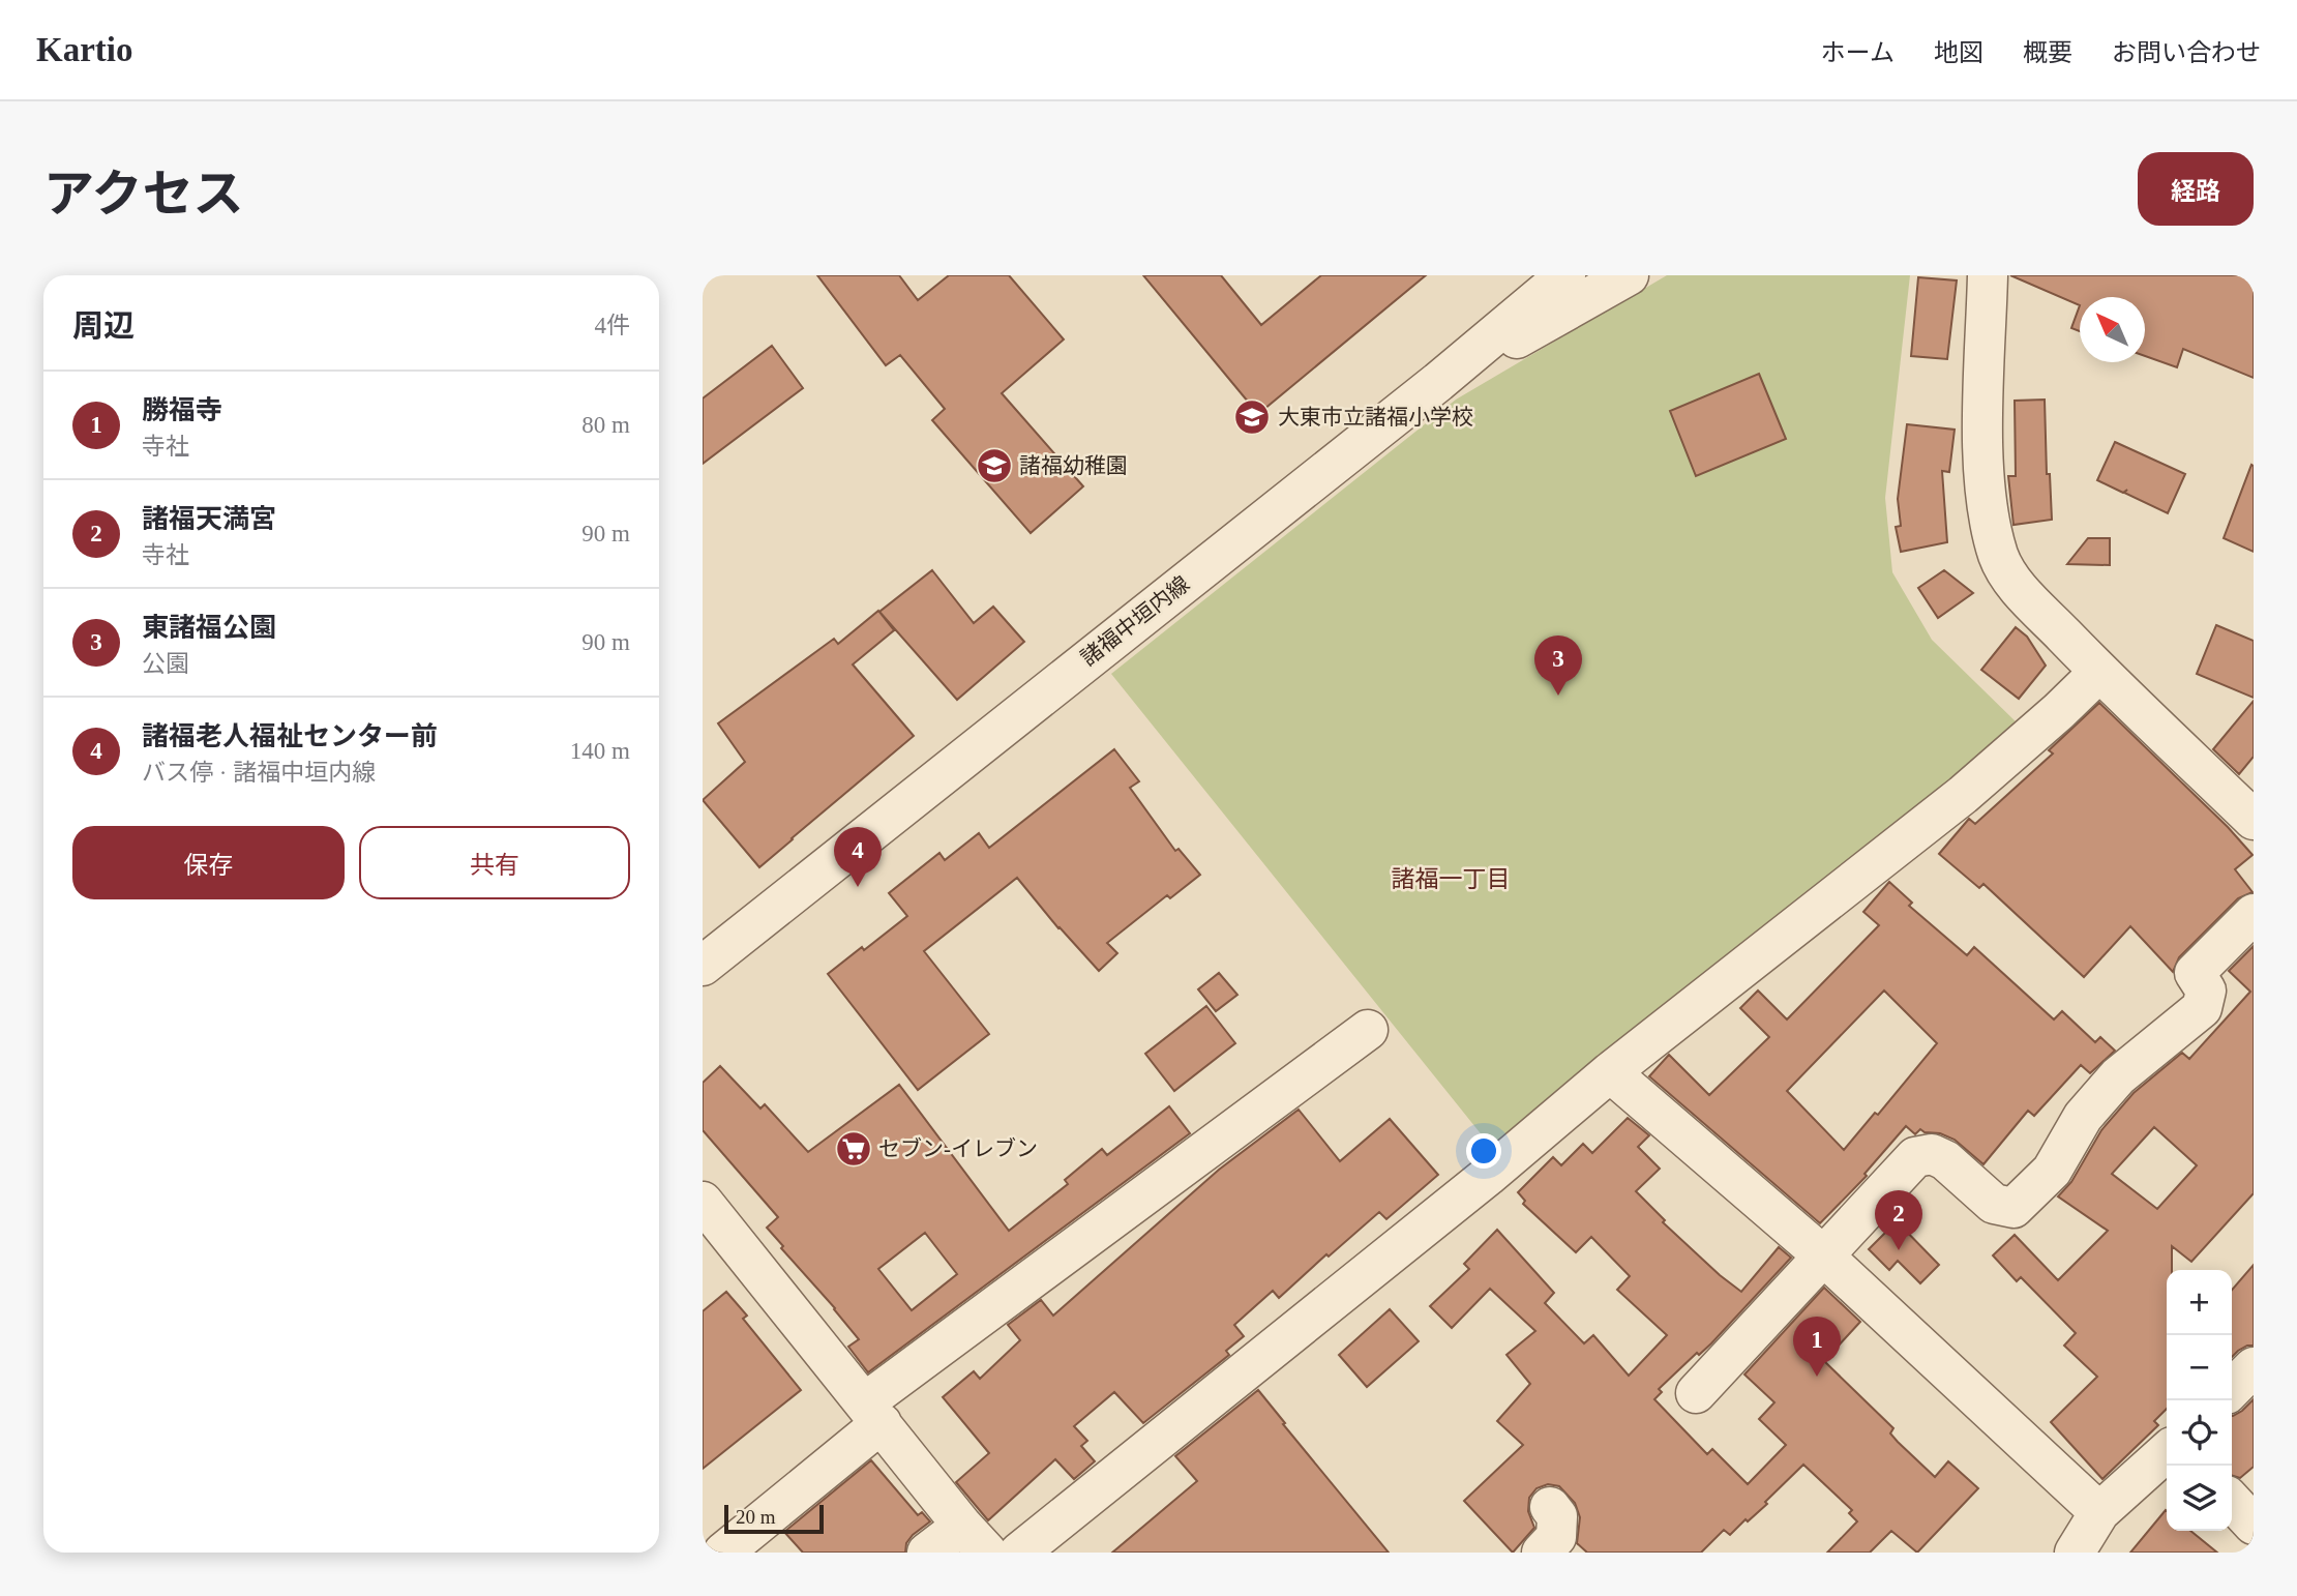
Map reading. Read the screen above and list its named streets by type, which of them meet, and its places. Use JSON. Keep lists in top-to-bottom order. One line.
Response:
{"streets":{"street":["諸福中垣内線"]},"districts":["諸福一丁目"],"places":{"school or university":["大東市立諸福小学校","諸福幼稚園"],"supermarket":["セブン-イレブン"]},"scale_bar":"20 m","north":"top left","page":{"header":"Kartio","nav":["ホーム","地図","概要","お問い合わせ"],"title":"アクセス","buttons":["経路",["保存","共有"]],"heading":["周辺","4件"],"list":[{"mark":"1","name":"勝福寺","note":"寺社","value":"80 m"},{"mark":"2","name":"諸福天満宮","note":"寺社","value":"90 m"},{"mark":"3","name":"東諸福公園","note":"公園","value":"90 m"},{"mark":"4","name":"諸福老人福祉センター前","note":"バス停 · 諸福中垣内線","value":"140 m"}],"pins":["3","4","2","1"],"map_buttons":["+","−"],"scale":"20 m"}}
